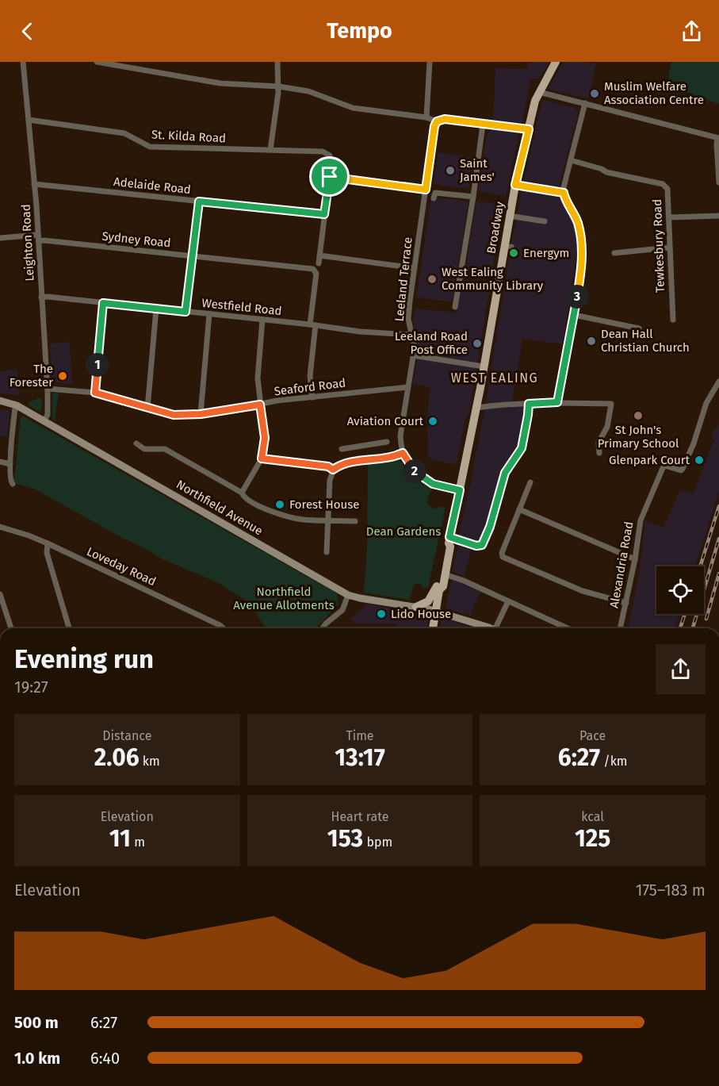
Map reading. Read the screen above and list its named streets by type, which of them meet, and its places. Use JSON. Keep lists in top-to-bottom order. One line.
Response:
{"streets":{"main road":["Broadway","Northfield Avenue"],"street":["St. Kilda Road","Adelaide Road","Sydney Road","Leighton Road","Tewkesbury Road","Leeland Terrace","Westfield Road","Seaford Road","Alexandria Road","Loveday Road"]},"crossings":[["St. Kilda Road","Leighton Road"],["Adelaide Road","Leighton Road"],["Broadway","Northfield Avenue"],["Sydney Road","Leighton Road"],["Sydney Road","Westfield Road"],["Leighton Road","Westfield Road"],["Leighton Road","Seaford Road"],["Leighton Road","Northfield Avenue"],["Leeland Terrace","Westfield Road"],["Leeland Terrace","Seaford Road"]],"districts":["WEST EALING"],"parks":["Dean Gardens","Northfield Avenue Allotments"],"places":["Muslim Welfare Association Centre","Saint James'","Energym","West Ealing Community Library","Dean Hall Christian Church","Leeland Road Post Office","The Forester","St John's Primary School","Aviation Court","Glenpark Court","Forest House","Lido House"],"page":{"header":"Tempo","pins":["3","1","2"],"heading":["Evening run","19:27"],"stats":[["Distance","2.06 km"],["Time","13:17"],["Pace","6:27 /km"],["Elevation","11 m"],["Heart rate","153 bpm"],["kcal","125"]],"chart":["Elevation","175–183 m"],"list":[{"name":"500 m","note":"6:27"},{"name":"1.0 km","note":"6:40"}]}}
